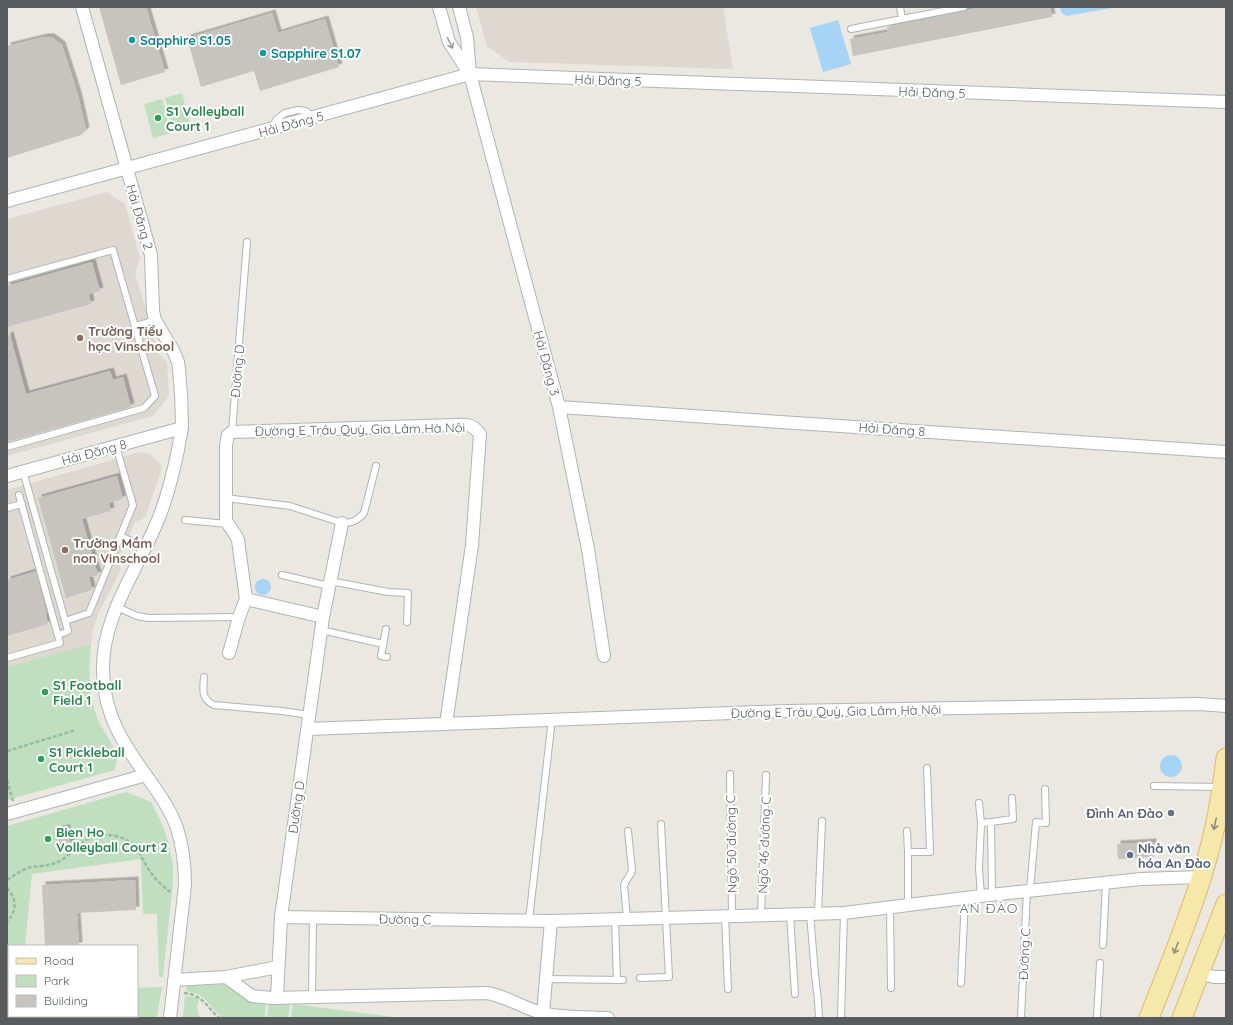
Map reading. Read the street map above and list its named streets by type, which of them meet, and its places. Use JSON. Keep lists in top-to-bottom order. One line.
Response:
{"streets":{"street":["Hải Đăng 5","Hải Đăng 2","Hải Đăng 3","Đường D","Đường E Trâu Quỳ, Gia Lâm Hà Nội","Hải Đăng 8","Đường C"],"lane":["Ngõ 50 đường C","Ngõ 46 đường C"]},"crossings":[["Hải Đăng 5","Hải Đăng 2"],["Hải Đăng 5","Hải Đăng 3"],["Hải Đăng 2","Hải Đăng 8"],["Hải Đăng 3","Hải Đăng 8"],["Đường D","Đường E Trâu Quỳ, Gia Lâm Hà Nội"],["Đường D","Đường C"],["Ngõ 50 đường C","Đường C"],["Ngõ 46 đường C","Đường C"]],"districts":["AN ĐÀO"],"places":["Sapphire S1.05","Sapphire S1.07","S1 Volleyball Court 1","Trường Tiểu học Vinschool","Trường Mầm non Vinschool","S1 Football Field 1","S1 Pickleball Court 1","Đình An Đào","Bien Ho Volleyball Court 2","Nhà văn hóa An Đào"],"legend":["Road","Park","Building"]}
